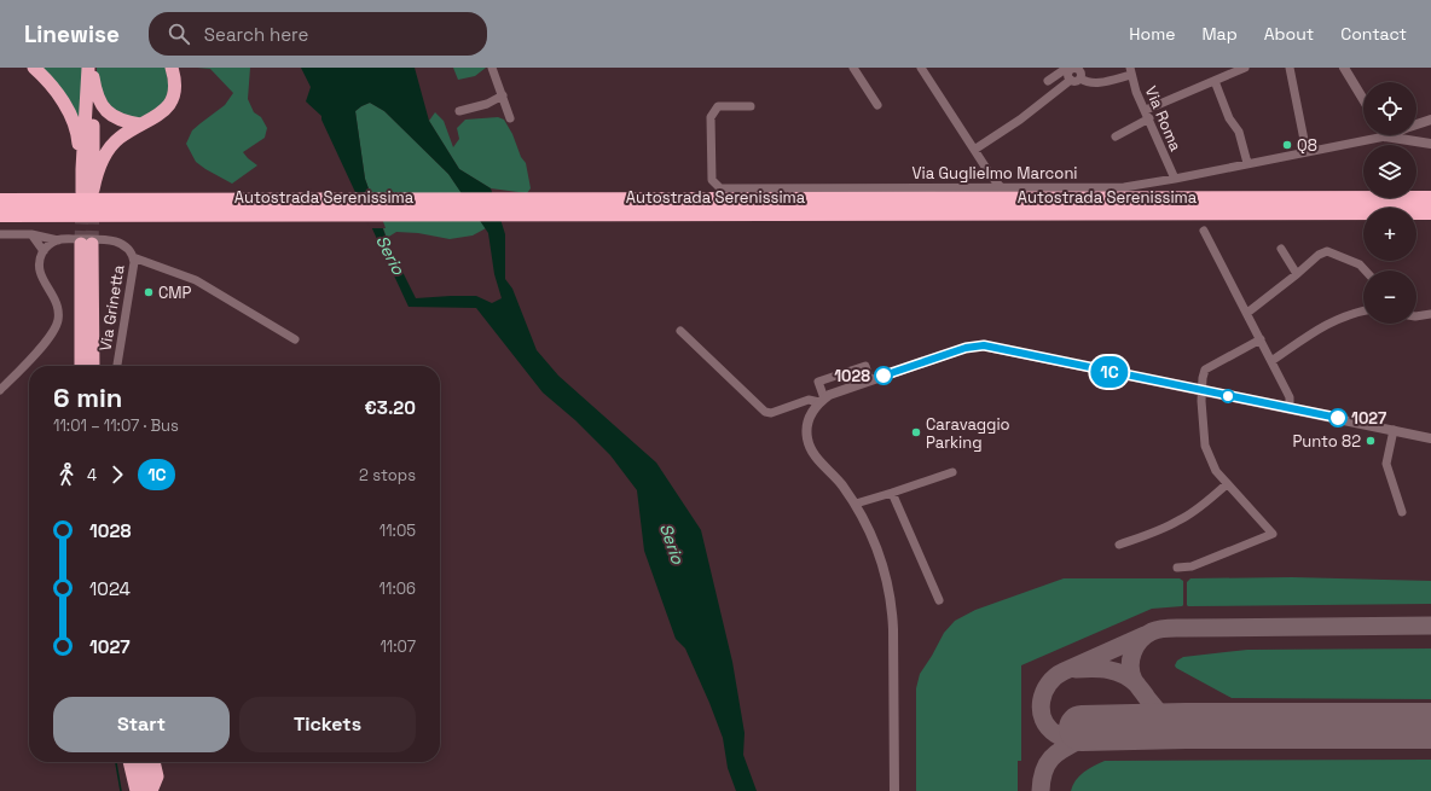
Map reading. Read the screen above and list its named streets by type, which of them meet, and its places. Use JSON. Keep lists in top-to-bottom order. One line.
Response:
{"streets":{"highway":["Autostrada Serenissima"],"street":["Via Roma","Via Guglielmo Marconi","Via Grinetta"]},"crossings":[["Via Roma","Via Guglielmo Marconi"]],"water":["Serio"],"places":["Q8","CMP","1028","1027","Caravaggio Parking","Punto 82"],"lines":["bus line 1C"],"page":{"header":"Linewise","search":"Search here","nav":["Home","Map","About","Contact"],"on_map":"1C","map_buttons":["+","−"],"heading":["6 min","11:01 – 11:07 · Bus","€3.20"],"legs":["4","1C","2 stops"],"list":[{"name":"1028","value":"11:05"},{"name":"1024","value":"11:06"},{"name":"1027","value":"11:07"}],"buttons":["Start","Tickets"]}}
